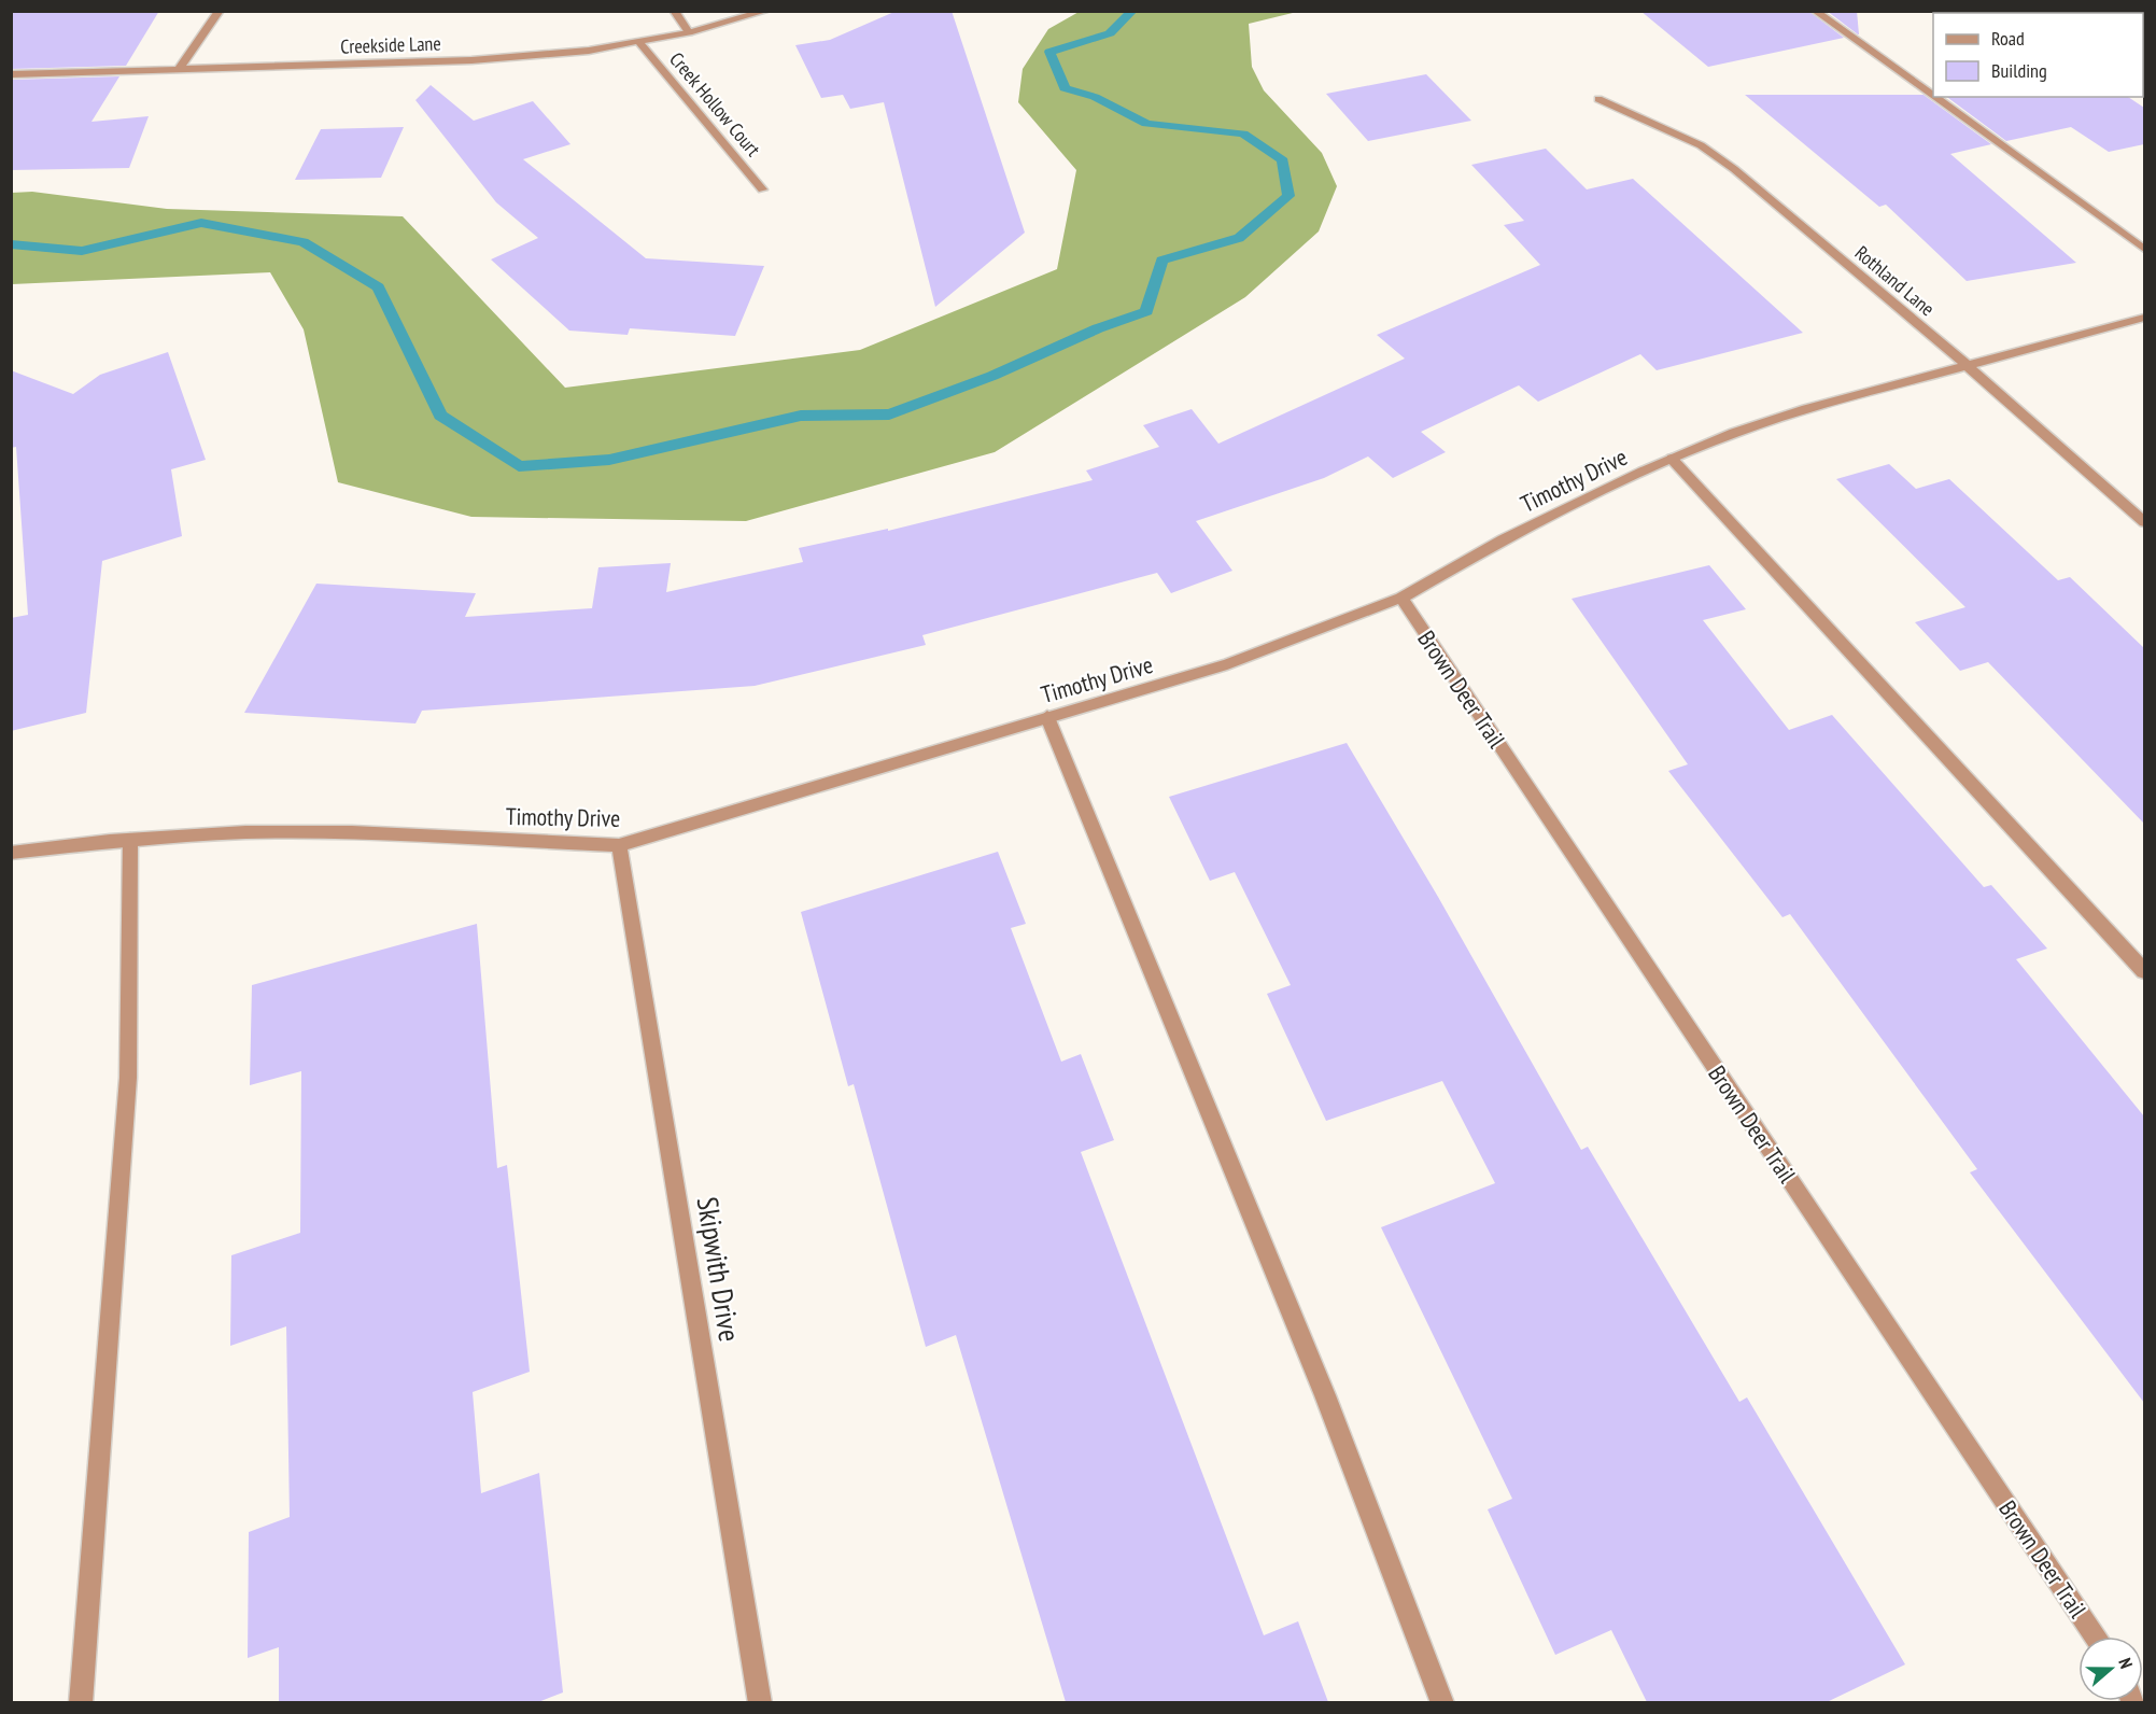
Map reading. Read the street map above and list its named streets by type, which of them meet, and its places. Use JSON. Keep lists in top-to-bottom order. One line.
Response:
{"streets":{"street":["Creekside Lane","Creek Hollow Court","Rothland Lane","Timothy Drive","Brown Deer Trail","Skipwith Drive"]},"crossings":[["Creekside Lane","Creek Hollow Court"],["Rothland Lane","Timothy Drive"],["Timothy Drive","Brown Deer Trail"],["Timothy Drive","Skipwith Drive"]],"legend":["Road","Building"],"north":"right"}
